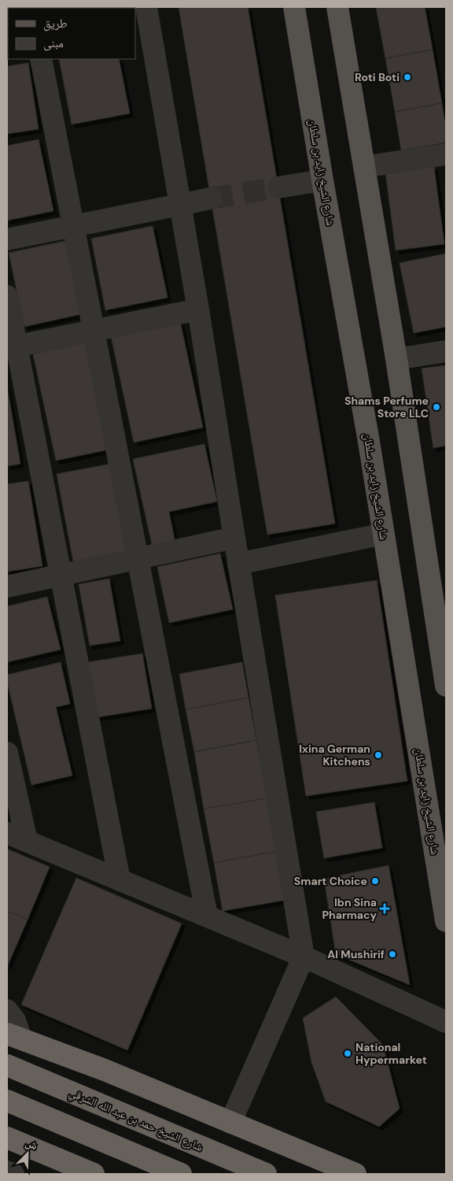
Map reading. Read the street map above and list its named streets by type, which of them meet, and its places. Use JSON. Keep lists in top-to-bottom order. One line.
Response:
{"streets":{"highway":["شارع الشيخ حمد بن عبد الله الشرقي"],"main road":["شارع الشيخ زايد بن سلطان"]},"places":{"other":["Roti Boti","Shams Perfume Store LLC","Ixina German Kitchens","Smart Choice","Al Mushirif","National Hypermarket"],"health":["Ibn Sina Pharmacy"]},"legend":["طريق","مبنى"],"north":"top right"}
